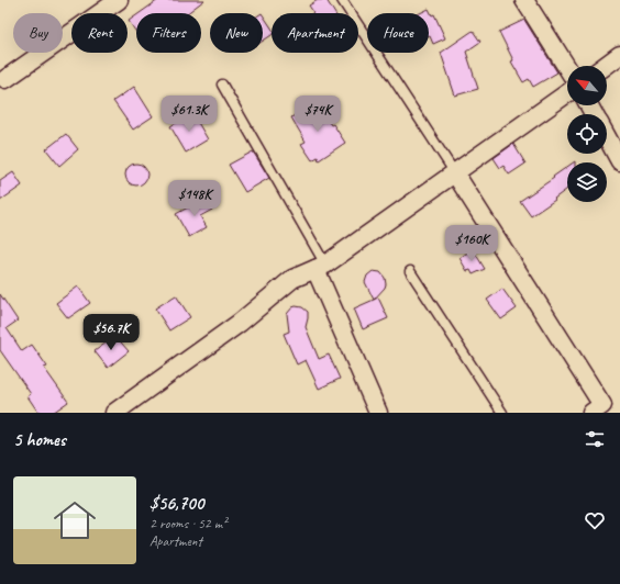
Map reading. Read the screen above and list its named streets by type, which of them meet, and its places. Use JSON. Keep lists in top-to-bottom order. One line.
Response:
{"north":"top left","page":{"chip":["Buy","Rent","Filters","New","Apartment","House"],"price":["$61.3K","$74K","$148K","$160K","$56.7K"],"heading":"5 homes","list":[{"name":"$56,700","note":"2 rooms · 52 m² · Apartment"}]}}
